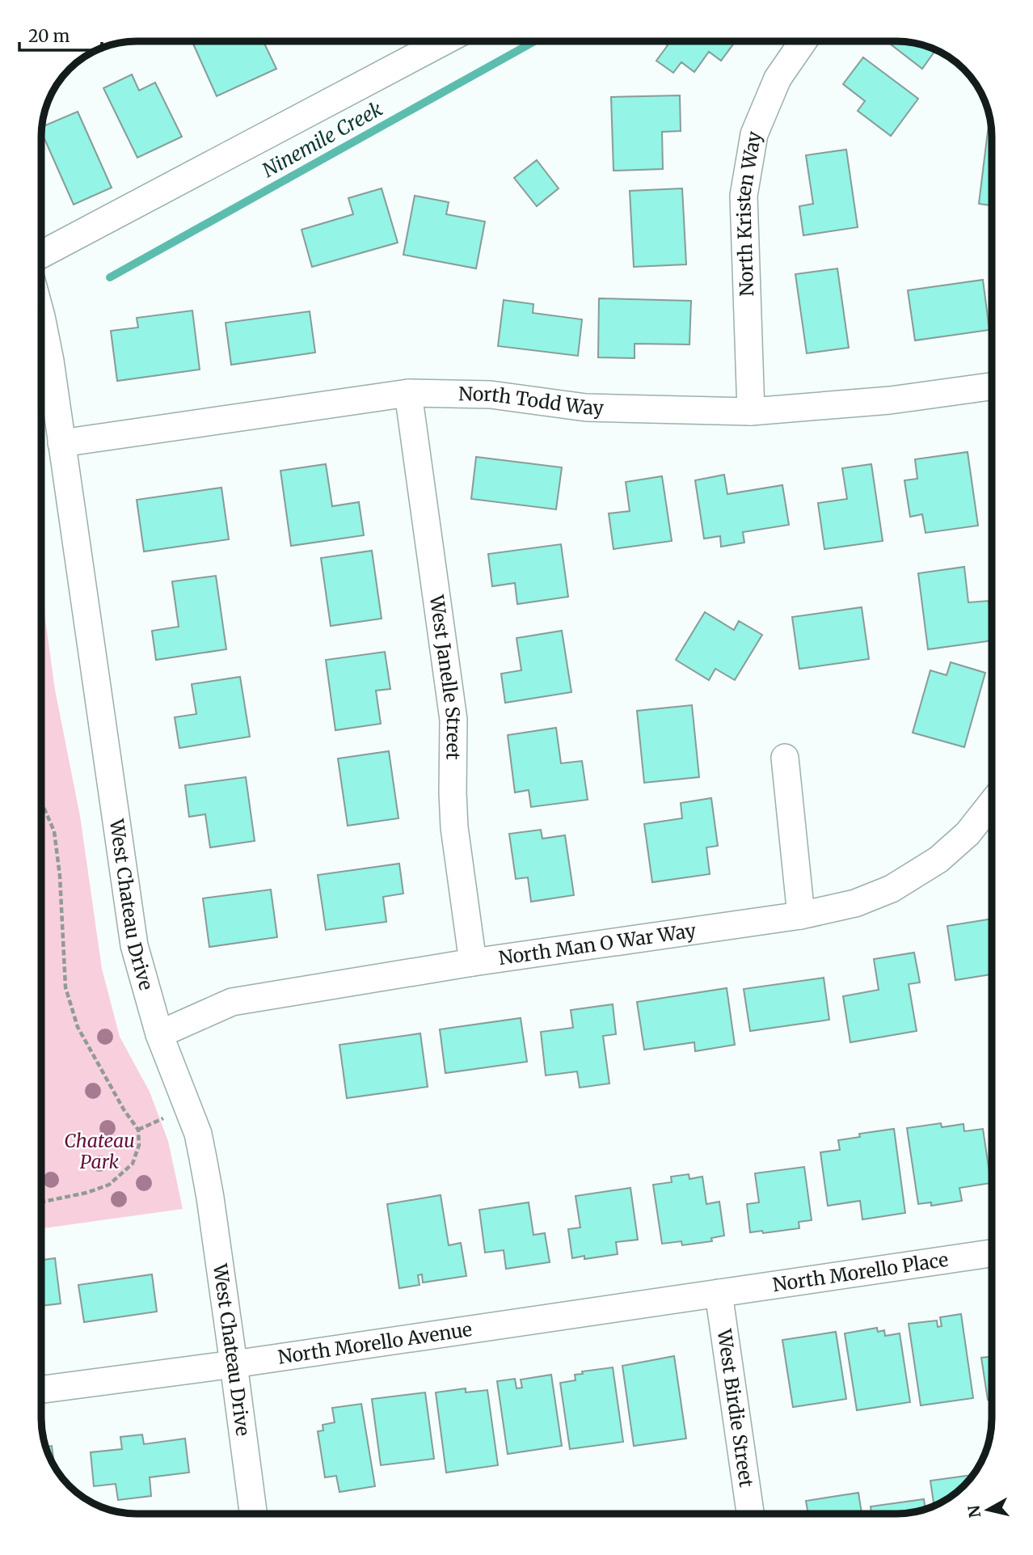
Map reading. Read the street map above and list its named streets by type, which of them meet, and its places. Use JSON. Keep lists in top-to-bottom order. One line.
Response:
{"streets":{"street":["North Kristen Way","North Todd Way","West Janelle Street","West Chateau Drive","North Man O War Way","North Morello Place","North Morello Avenue","West Birdie Street"]},"crossings":[["North Kristen Way","North Todd Way"],["North Todd Way","West Janelle Street"],["North Todd Way","West Chateau Drive"],["West Janelle Street","North Man O War Way"],["West Chateau Drive","North Man O War Way"],["West Chateau Drive","North Morello Avenue"],["North Morello Place","North Morello Avenue"],["North Morello Place","West Birdie Street"],["North Morello Avenue","West Birdie Street"]],"water":["Ninemile Creek"],"parks":["Chateau Park"],"scale_bar":"20 m","north":"left"}
